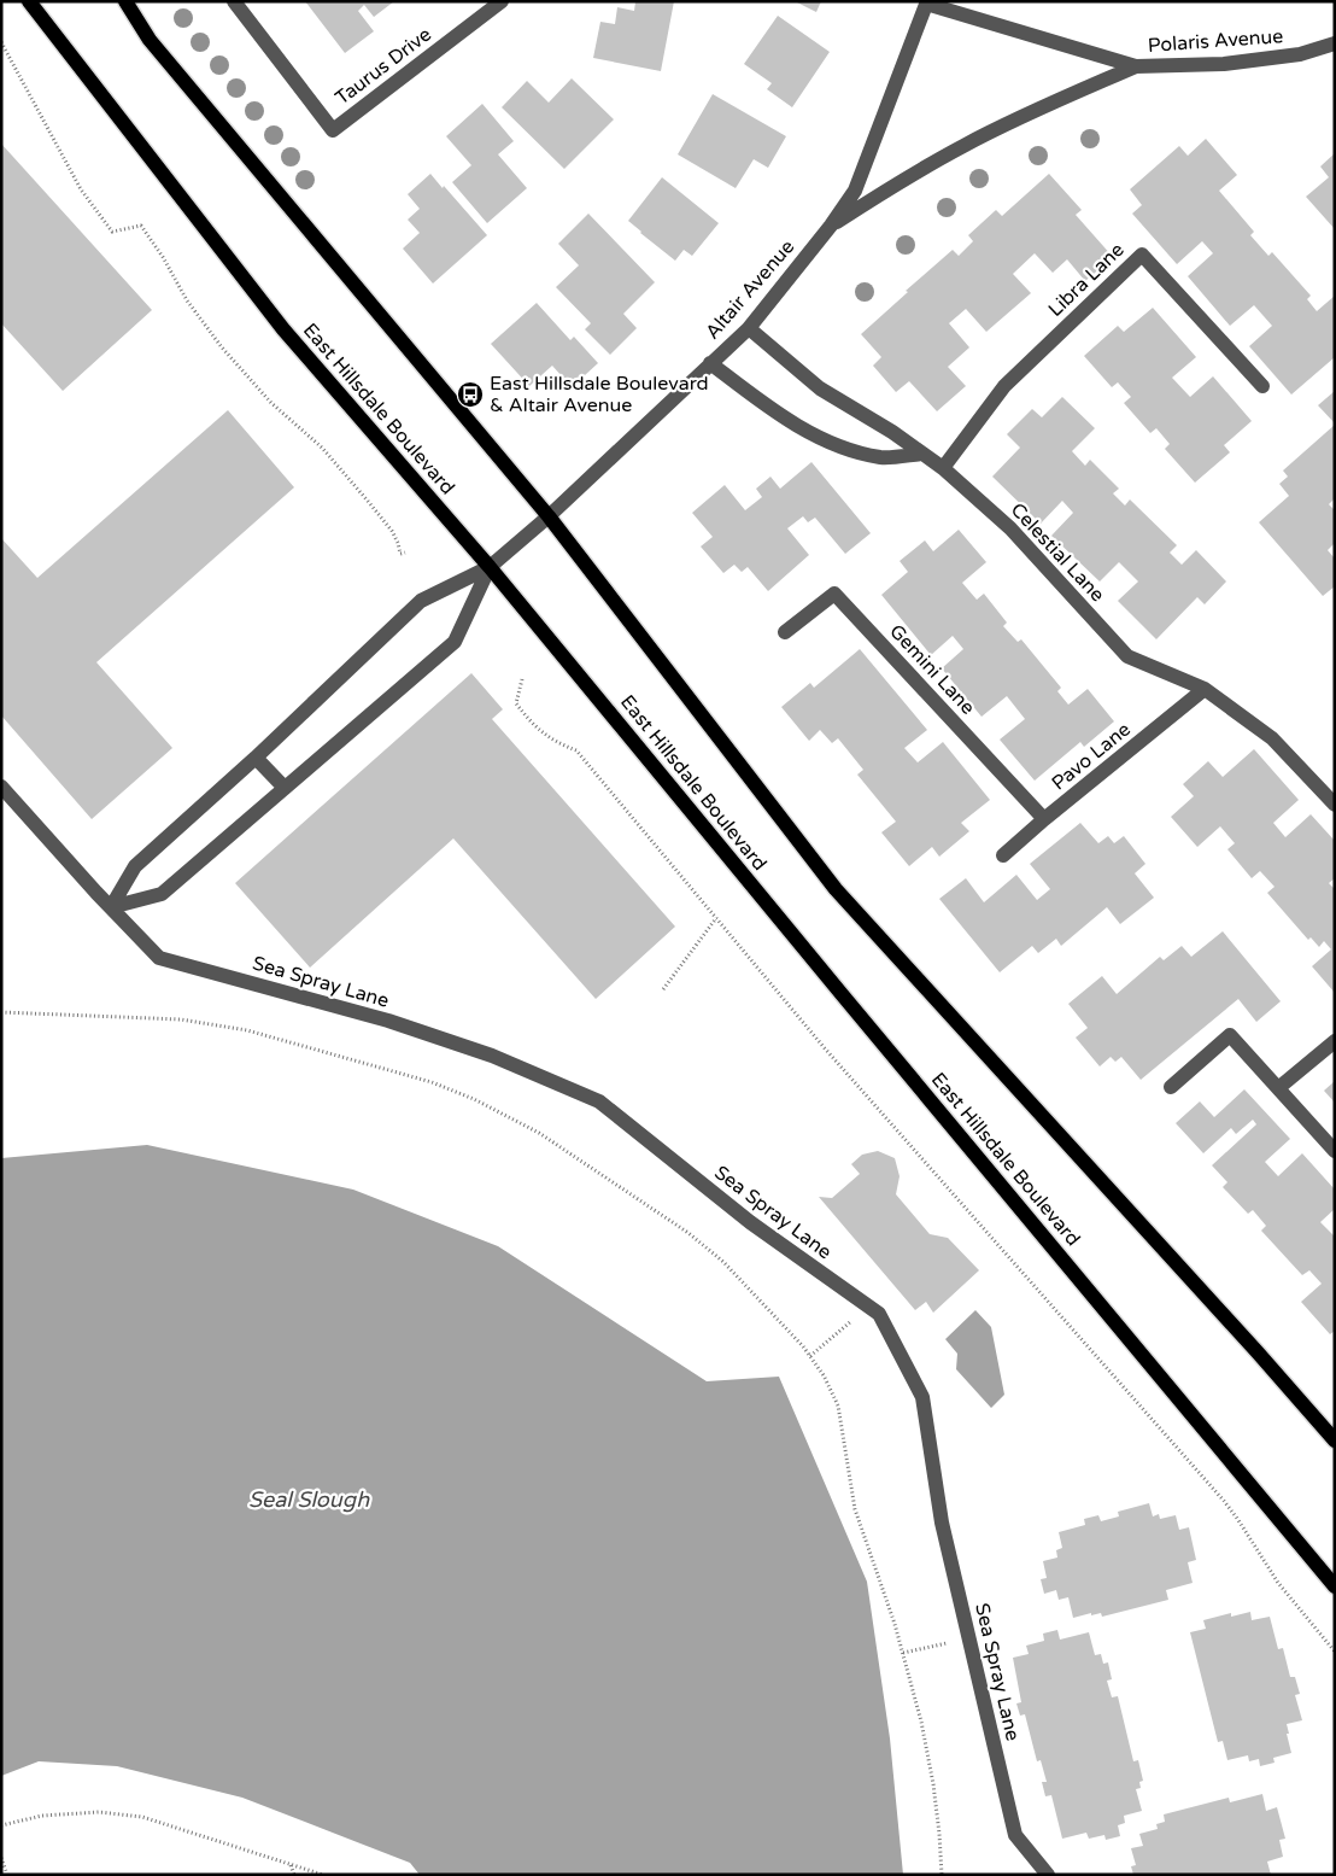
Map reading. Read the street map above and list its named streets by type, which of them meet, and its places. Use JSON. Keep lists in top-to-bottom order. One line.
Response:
{"streets":{"main road":["East Hillsdale Boulevard"],"street":["Polaris Avenue","Taurus Drive","Libra Lane","Altair Avenue","Celestial Lane","Gemini Lane","Pavo Lane","Sea Spray Lane"]},"crossings":[["Polaris Avenue","Altair Avenue"],["Libra Lane","Celestial Lane"],["Altair Avenue","East Hillsdale Boulevard"],["Altair Avenue","Celestial Lane"],["Celestial Lane","Pavo Lane"],["Gemini Lane","Pavo Lane"]],"water":["Seal Slough"],"places":{"bus stop":["East Hillsdale Boulevard & Altair Avenue"]}}
